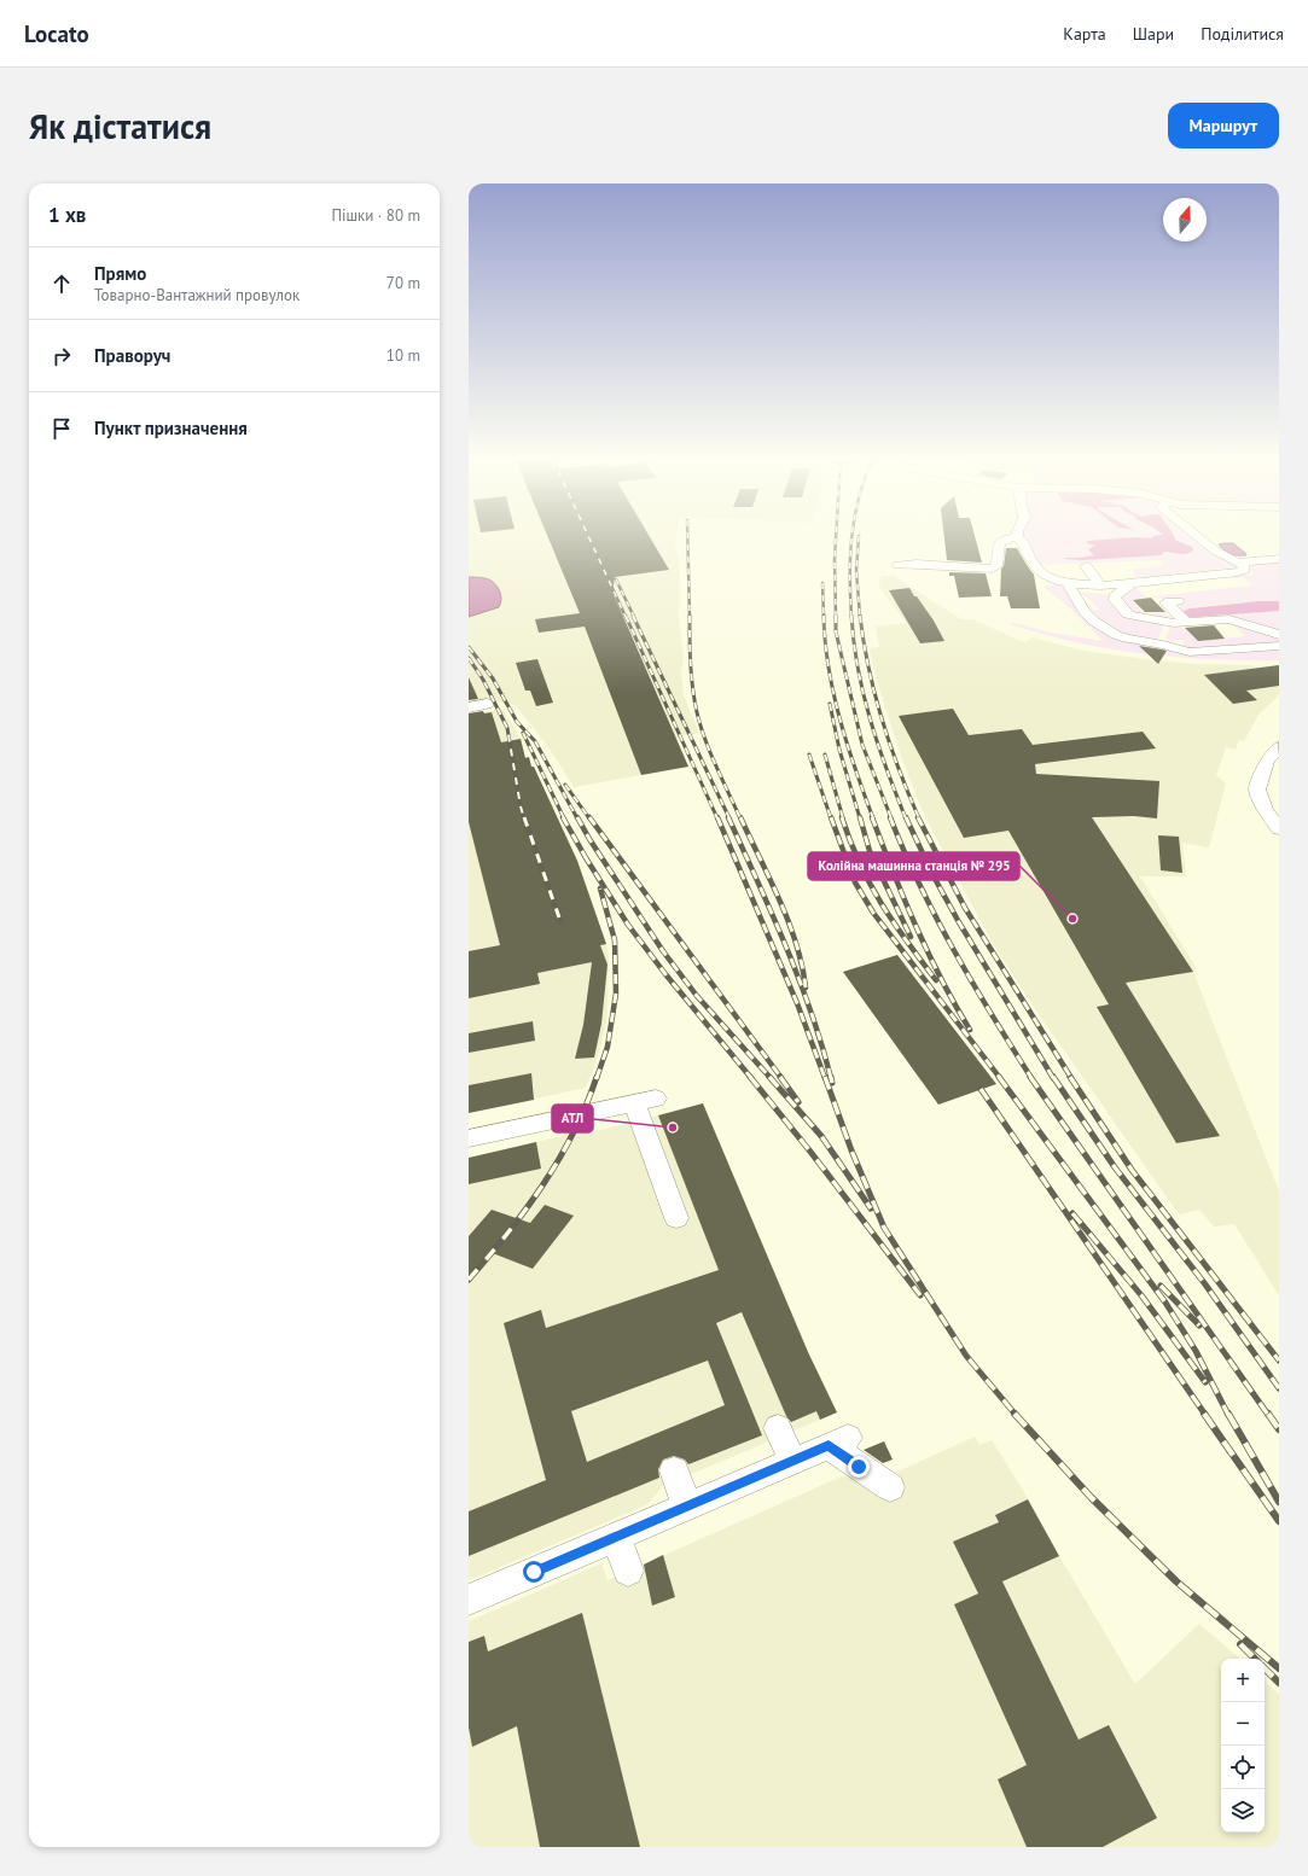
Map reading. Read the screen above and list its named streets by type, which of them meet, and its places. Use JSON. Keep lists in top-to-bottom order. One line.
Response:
{"places":["Колійна машинна станція № 295","АТЛ"],"north":"top","page":{"header":"Locato","nav":["Карта","Шари","Поділитися"],"buttons":"Маршрут","title":"Як дістатися","heading":["1 хв","Пішки · 80 m"],"list":[["Прямо","Товарно-Вантажний провулок","70 m"],["Праворуч","10 m"],"Пункт призначення"],"map_buttons":["+","−"]}}
